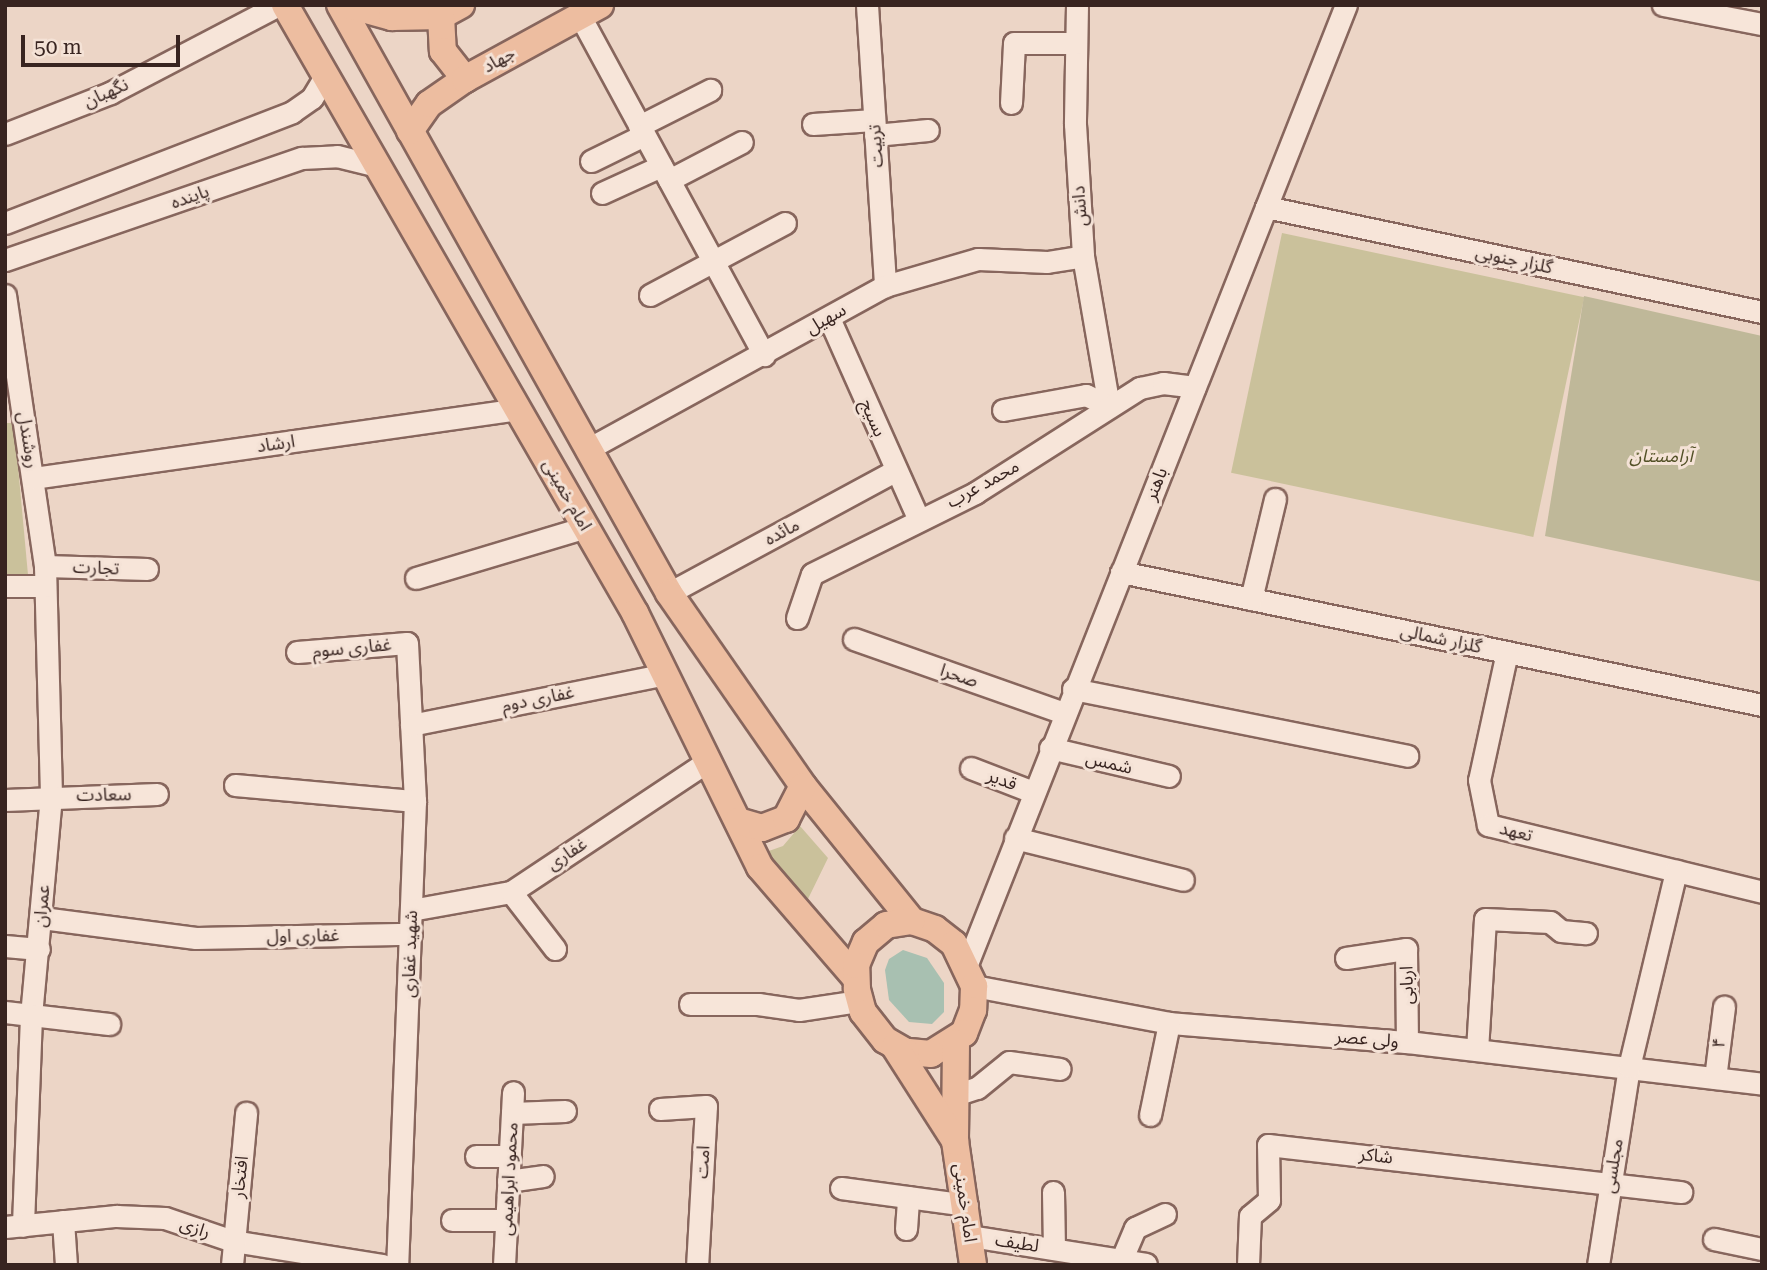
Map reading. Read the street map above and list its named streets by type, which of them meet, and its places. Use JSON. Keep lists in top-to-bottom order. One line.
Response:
{"streets":{"main road":["جهاد","امام خمینی"],"street":["نگهبان","تربیت","پاینده","دانش","گلزار جنوبی","سهیل","بسیج","روشندل","ارشاد","محمد عرب","باهنر","مائده","تجارت","گلزار شمالی","غفاری سوم","صحرا","غفاری دوم","شمس","قدیر","سعادت","تعهد","غفاری","عمران","غفاری اول","شهید غفاری","اربابی","ولی عصر","۴","شاکر","امت","مجلسی","افتخار","محمود ابراهیمی","رازی","لطیف"]},"crossings":[["تربیت","سهیل"],["پاینده","امام خمینی"],["دانش","سهیل"],["دانش","محمد عرب"],["گلزار جنوبی","باهنر"],["سهیل","بسیج"],["بسیج","محمد عرب"],["بسیج","مائده"],["روشندل","ارشاد"],["روشندل","تجارت"],["روشندل","عمران"],["ارشاد","امام خمینی"],["محمد عرب","باهنر"],["باهنر","امام خمینی"],["باهنر","گلزار شمالی"],["باهنر","صحرا"],["باهنر","شمس"],["باهنر","قدیر"],["باهنر","ولی عصر"],["امام خمینی","غفاری دوم"],["امام خمینی","غفاری"],["امام خمینی","ولی عصر"],["امام خمینی","لطیف"],["تجارت","عمران"],["گلزار شمالی","تعهد"],["غفاری سوم","شهید غفاری"],["غفاری دوم","شهید غفاری"],["سعادت","عمران"],["غفاری","شهید غفاری"],["عمران","غفاری اول"],["عمران","رازی"],["غفاری اول","شهید غفاری"],["اربابی","ولی عصر"],["ولی عصر","۴"],["ولی عصر","مجلسی"],["شاکر","مجلسی"],["افتخار","رازی"]],"parks":["آرامستان"],"scale_bar":"50 m"}
